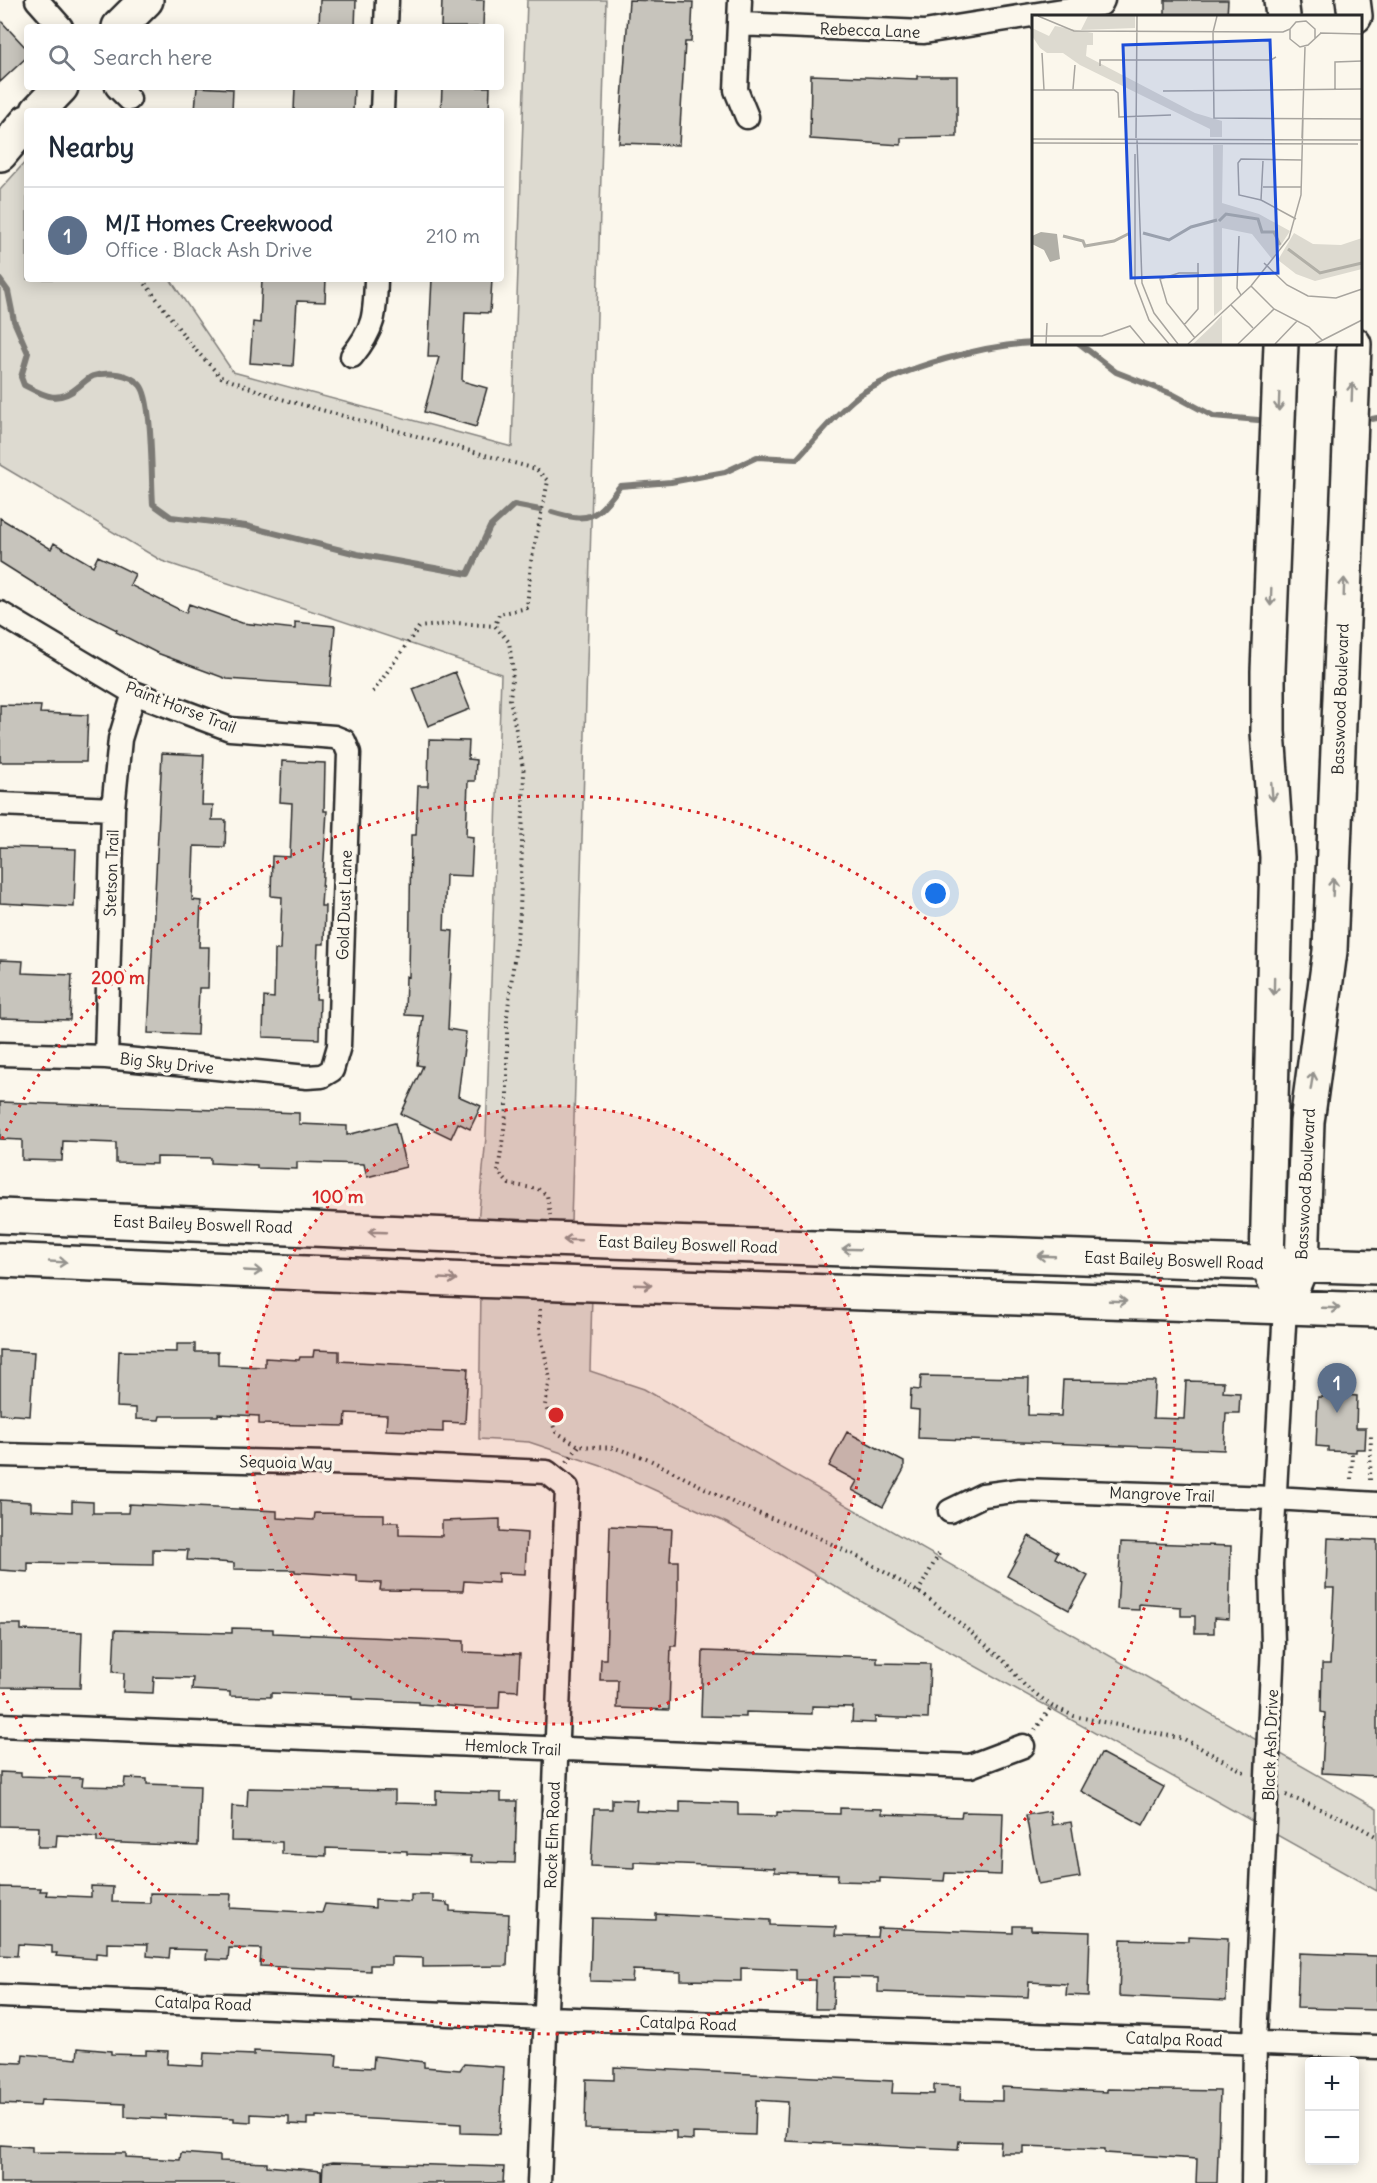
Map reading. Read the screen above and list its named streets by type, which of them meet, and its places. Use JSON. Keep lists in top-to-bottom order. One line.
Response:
{"streets":{"main road":["Basswood Boulevard","East Bailey Boswell Road"],"street":["Rebecca Lane","Paint Horse Trail","Stetson Trail","Gold Dust Lane","Big Sky Drive","Sequoia Way","Mangrove Trail","Black Ash Drive","Hemlock Trail","Rock Elm Road","Catalpa Road"]},"crossings":[["Basswood Boulevard","East Bailey Boswell Road"],["Basswood Boulevard","Black Ash Drive"],["Paint Horse Trail","Stetson Trail"],["Paint Horse Trail","Gold Dust Lane"],["Stetson Trail","Big Sky Drive"],["Gold Dust Lane","Big Sky Drive"],["Sequoia Way","Rock Elm Road"],["Mangrove Trail","Black Ash Drive"],["Black Ash Drive","Catalpa Road"],["Hemlock Trail","Rock Elm Road"],["Rock Elm Road","Catalpa Road"]],"page":{"search":"Search here","heading":"Nearby","list":[{"mark":"1","name":"M/I Homes Creekwood","note":"Office · Black Ash Drive","value":"210 m"}],"pins":"1","map_buttons":["+","−"]},"rings":["200 m","100 m"]}
